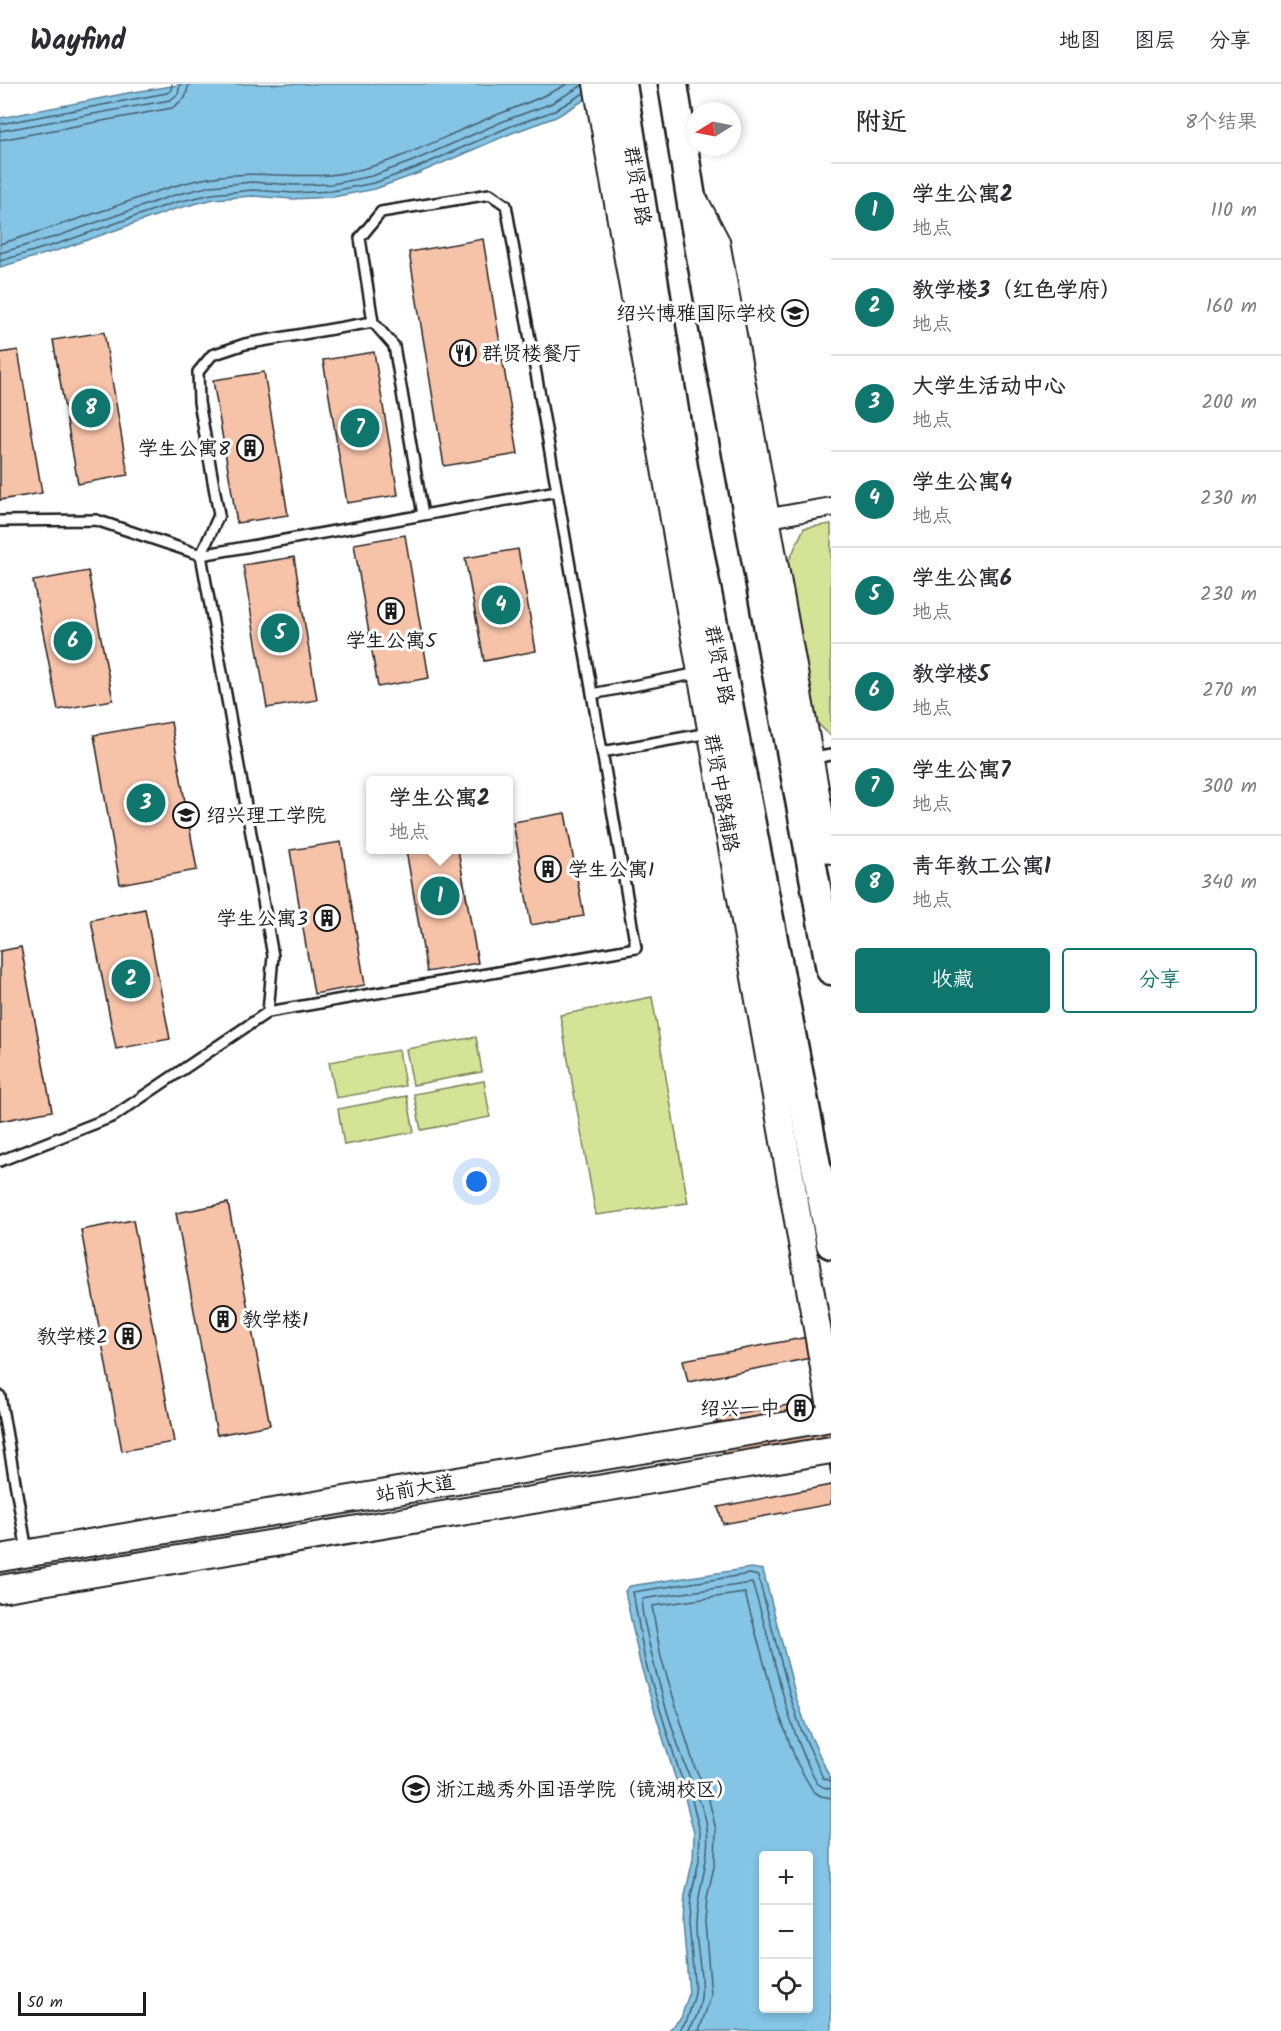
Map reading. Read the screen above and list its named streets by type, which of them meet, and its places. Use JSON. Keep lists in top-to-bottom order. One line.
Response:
{"streets":{"main road":["群贤中路","群贤中路辅路","站前大道"]},"crossings":[["群贤中路","群贤中路辅路"]],"places":{"school or university":["绍兴博雅国际学校","绍兴理工学院","浙江越秀外国语学院（镜湖校区）"],"restaurant":["群贤楼餐厅"],"building":["学生公寓8","学生公寓5","学生公寓1","学生公寓3","教学楼1","教学楼2","绍兴一中"]},"scale_bar":"50 m","north":"left","page":{"header":"Wayfind","nav":["地图","图层","分享"],"heading":["附近","8个结果"],"list":[{"mark":"1","name":"学生公寓2","note":"地点","value":"110 m"},{"mark":"2","name":"教学楼3（红色学府）","note":"地点","value":"160 m"},{"mark":"3","name":"大学生活动中心","note":"地点","value":"200 m"},{"mark":"4","name":"学生公寓4","note":"地点","value":"230 m"},{"mark":"5","name":"学生公寓6","note":"地点","value":"230 m"},{"mark":"6","name":"教学楼5","note":"地点","value":"270 m"},{"mark":"7","name":"学生公寓7","note":"地点","value":"300 m"},{"mark":"8","name":"青年教工公寓1","note":"地点","value":"340 m"}],"pins":["8","7","4","5","6","3","1","2"],"popup":["学生公寓2","地点"],"buttons":["收藏","分享"],"map_buttons":["+","−"],"scale":"50 m"}}
